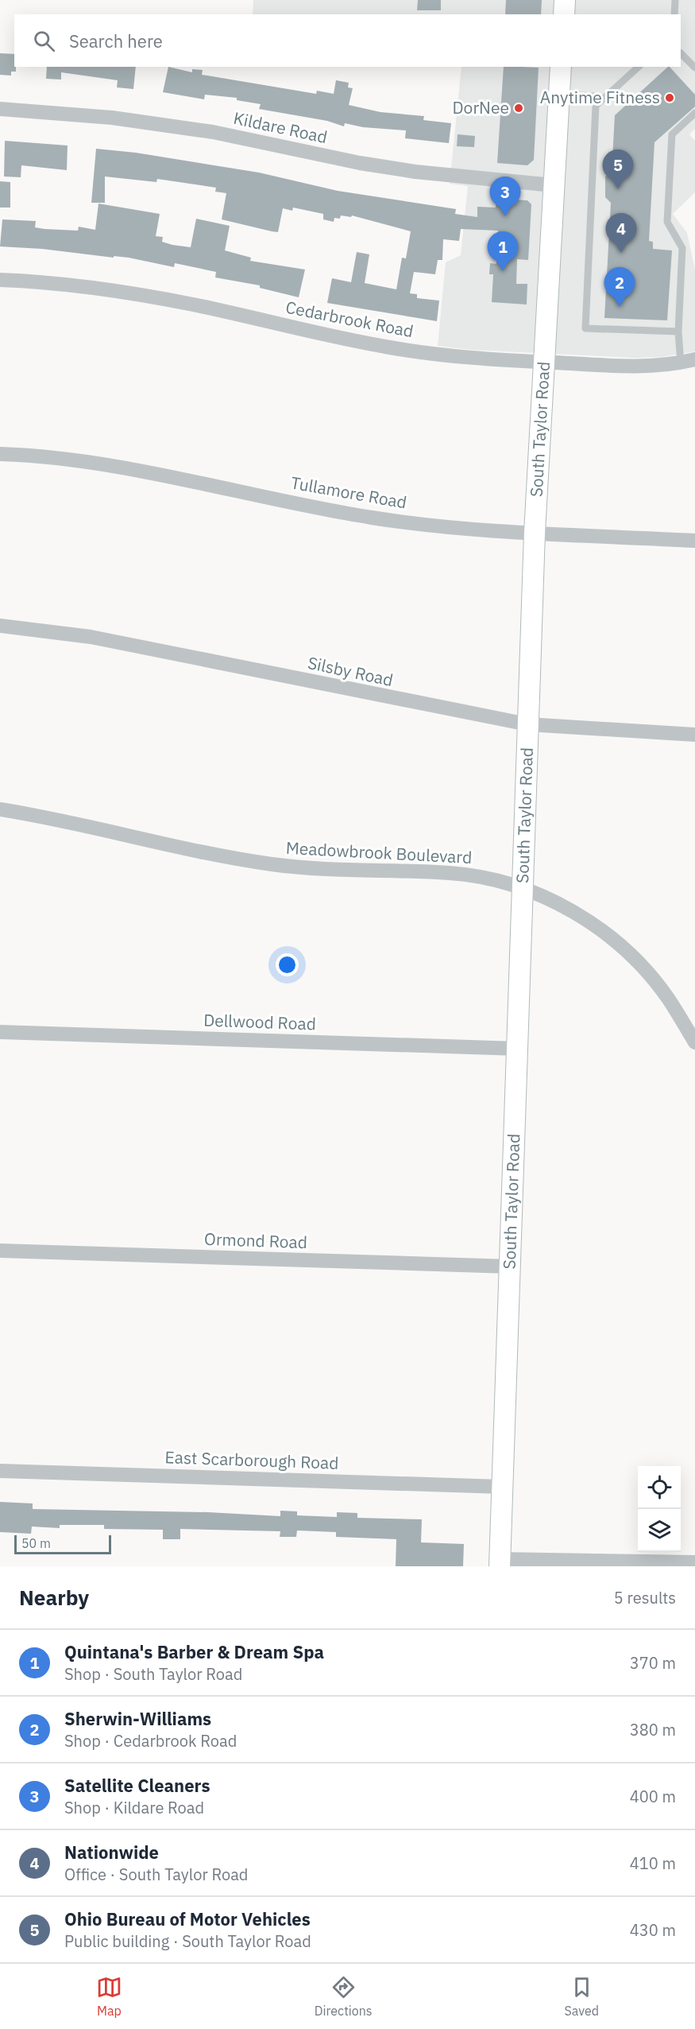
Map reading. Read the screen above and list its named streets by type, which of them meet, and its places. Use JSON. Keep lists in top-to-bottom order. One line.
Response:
{"streets":{"main road":["South Taylor Road"],"street":["Kildare Road","Cedarbrook Road","Tullamore Road","Silsby Road","Meadowbrook Boulevard","Dellwood Road","Ormond Road","East Scarborough Road"]},"crossings":[["Kildare Road","South Taylor Road"],["Cedarbrook Road","South Taylor Road"],["South Taylor Road","Tullamore Road"],["South Taylor Road","Silsby Road"],["South Taylor Road","Meadowbrook Boulevard"],["South Taylor Road","Dellwood Road"],["South Taylor Road","Ormond Road"],["South Taylor Road","East Scarborough Road"]],"places":["Anytime Fitness","DorNee"],"scale_bar":"50 m","page":{"search":"Search here","pins":["5","3","4","1","2"],"scale":"50 m","heading":["Nearby","5 results"],"list":[{"mark":"1","name":"Quintana's Barber & Dream Spa","note":"Shop · South Taylor Road","value":"370 m"},{"mark":"2","name":"Sherwin-Williams","note":"Shop · Cedarbrook Road","value":"380 m"},{"mark":"3","name":"Satellite Cleaners","note":"Shop · Kildare Road","value":"400 m"},{"mark":"4","name":"Nationwide","note":"Office · South Taylor Road","value":"410 m"},{"mark":"5","name":"Ohio Bureau of Motor Vehicles","note":"Public building · South Taylor Road","value":"430 m"}],"nav":["Map","Directions","Saved"]}}
